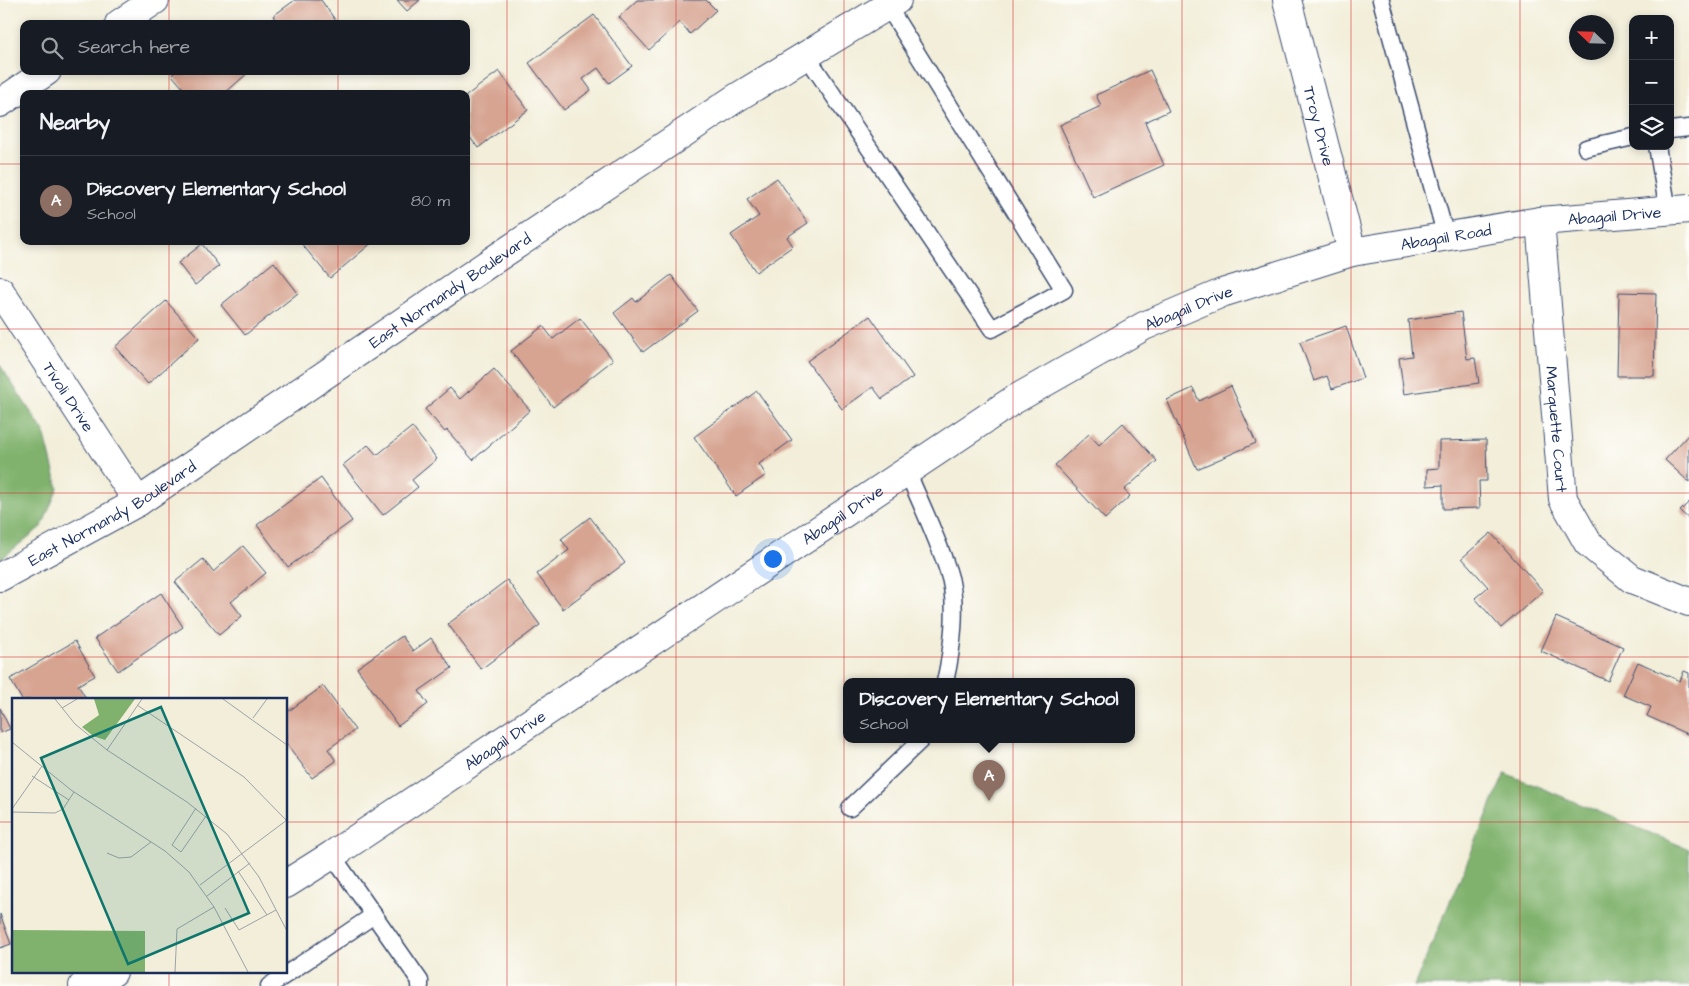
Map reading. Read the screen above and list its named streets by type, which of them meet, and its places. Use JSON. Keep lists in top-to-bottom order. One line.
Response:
{"streets":{"street":["Troy Drive","Abagail Drive","Abagail Road","East Normandy Boulevard","Tivoli Drive","Marquette Court"]},"crossings":[["Troy Drive","Abagail Drive"],["Troy Drive","Abagail Road"],["Abagail Drive","Abagail Road"],["Abagail Drive","Marquette Court"],["Abagail Road","Marquette Court"],["East Normandy Boulevard","Tivoli Drive"]],"north":"top left","page":{"map_buttons":["+","−"],"search":"Search here","heading":"Nearby","list":[{"mark":"A","name":"Discovery Elementary School","note":"School","value":"80 m"}],"popup":["Discovery Elementary School","School"],"pins":"A"}}
